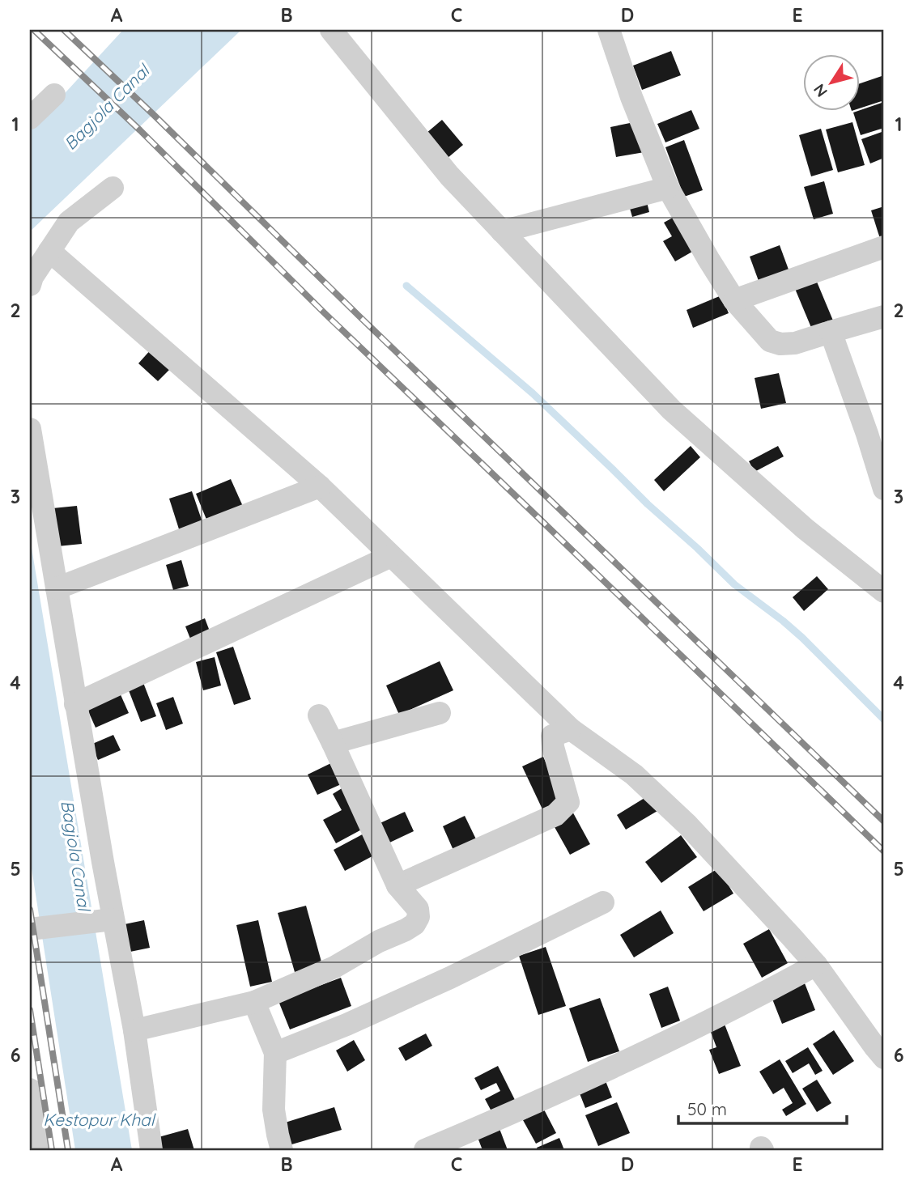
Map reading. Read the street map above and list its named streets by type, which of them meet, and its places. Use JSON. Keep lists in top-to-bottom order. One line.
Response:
{"water":["Bagjola Canal","Kestopur Khal"],"scale_bar":"50 m","north":"bottom left","grid":{"columns":["A","B","C","D","E"],"rows":["1","2","3","4","5","6"]}}
